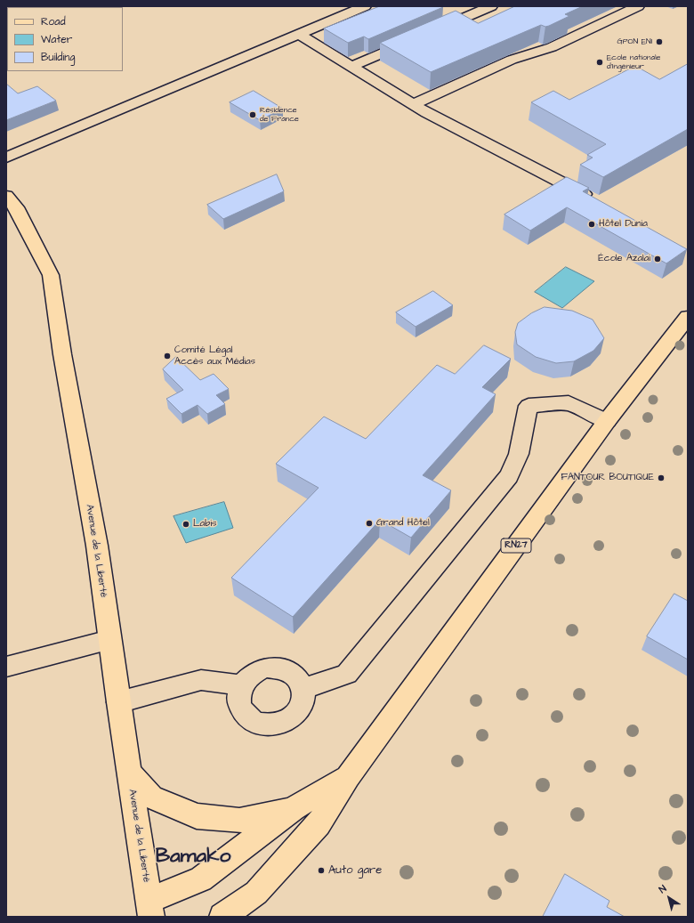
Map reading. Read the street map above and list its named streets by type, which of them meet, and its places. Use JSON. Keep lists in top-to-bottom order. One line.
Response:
{"streets":{"main road":["RN27","Avenue de la Liberté"]},"districts":["Bamako"],"places":["GPON ENI","Ecole nationale d'Ingénieur","Résidence de France","Hôtel Dunia","École Azalai","Comité Légal Accès aux Médias","FANTOUR BOUTIQUE","Grand Hôtel","Labis","Auto gare"],"legend":["Road","Water","Building"],"north":"top left"}
